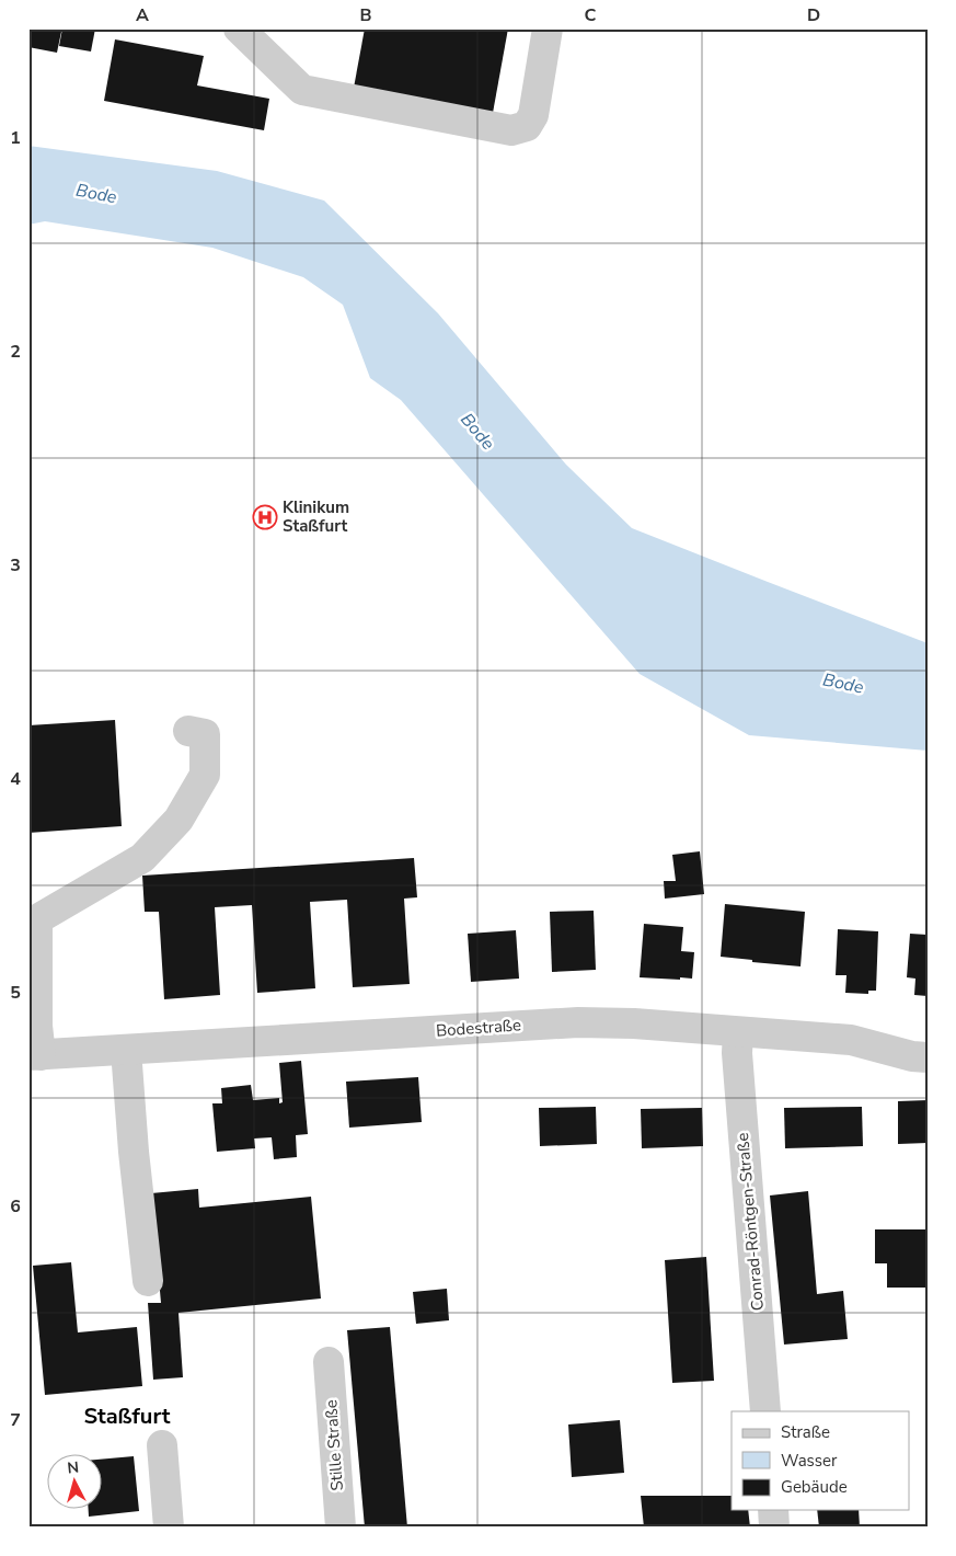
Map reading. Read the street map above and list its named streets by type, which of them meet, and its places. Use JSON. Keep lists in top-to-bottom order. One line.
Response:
{"streets":{"street":["Bodestraße","Conrad-Röntgen-Straße","Stille Straße"]},"crossings":[["Bodestraße","Conrad-Röntgen-Straße"]],"districts":["Staßfurt"],"water":["Bode"],"places":{"hospital":["Klinikum Staßfurt"]},"legend":["Straße","Wasser","Gebäude"],"north":"top","grid":{"columns":["A","B","C","D"],"rows":["1","2","3","4","5","6","7"]}}
